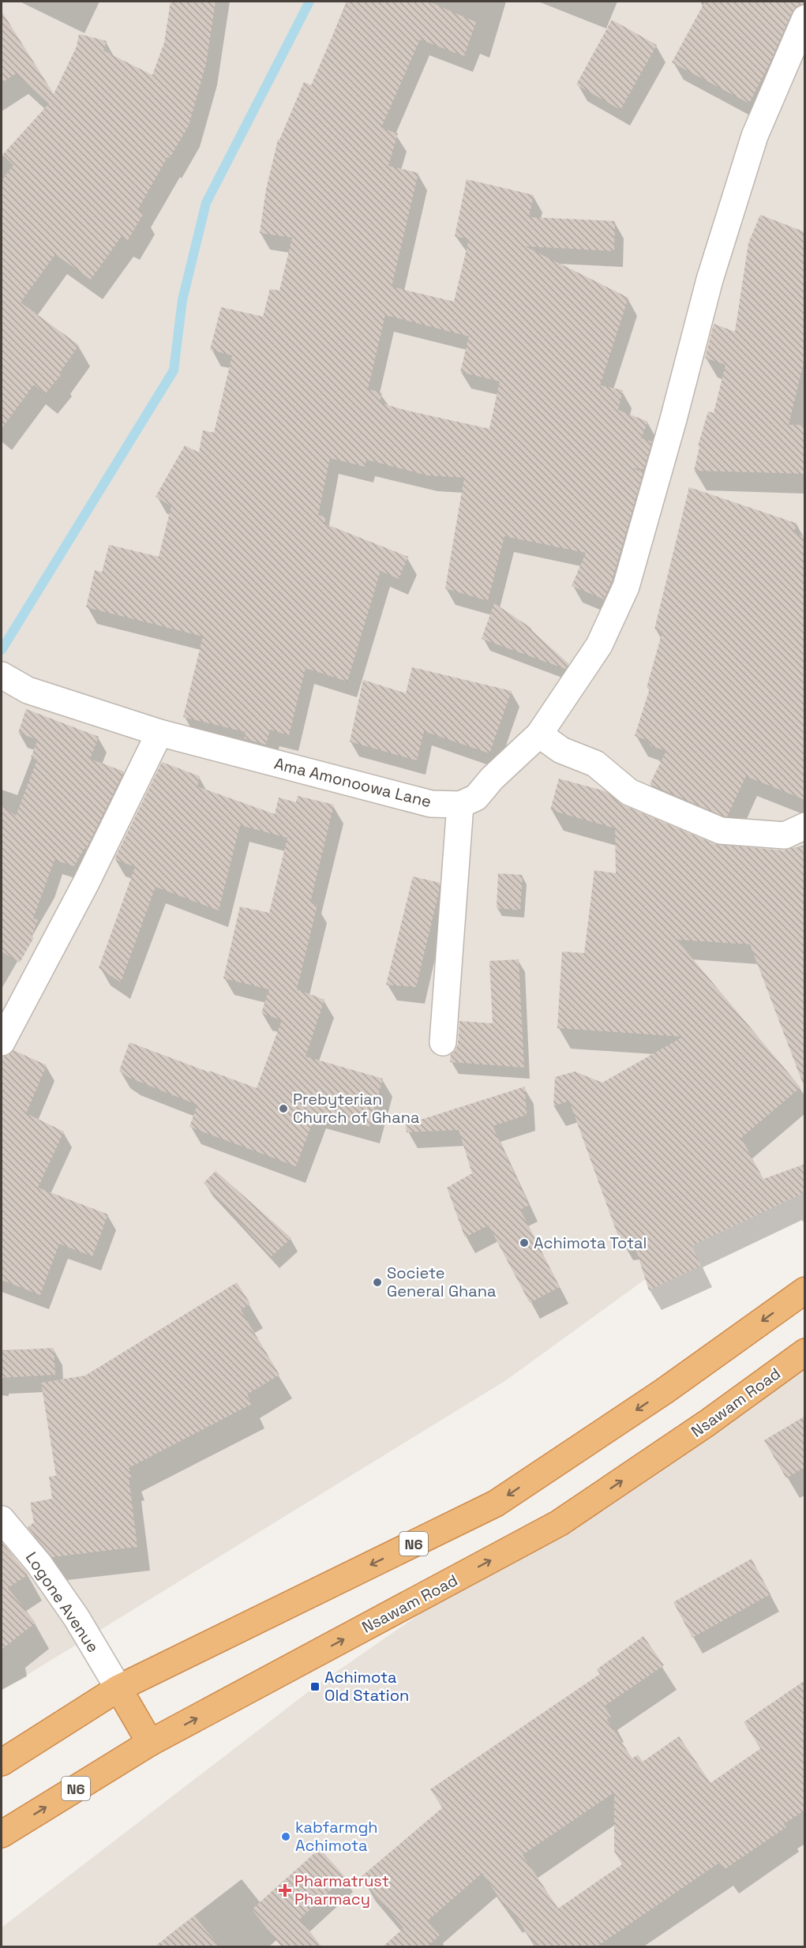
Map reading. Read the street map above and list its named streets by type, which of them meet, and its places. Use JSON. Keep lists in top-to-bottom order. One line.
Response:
{"streets":{"highway":["Nsawam Road","N6"],"street":["Ama Amonoowa Lane","Logone Avenue"]},"crossings":[["N6","Logone Avenue"]],"places":{"other":["Prebyterian Church of Ghana","Achimota Total","Societe General Ghana","kabfarmgh Achimota"],"transit":["Achimota Old Station"],"health":["Pharmatrust Pharmacy"]}}
